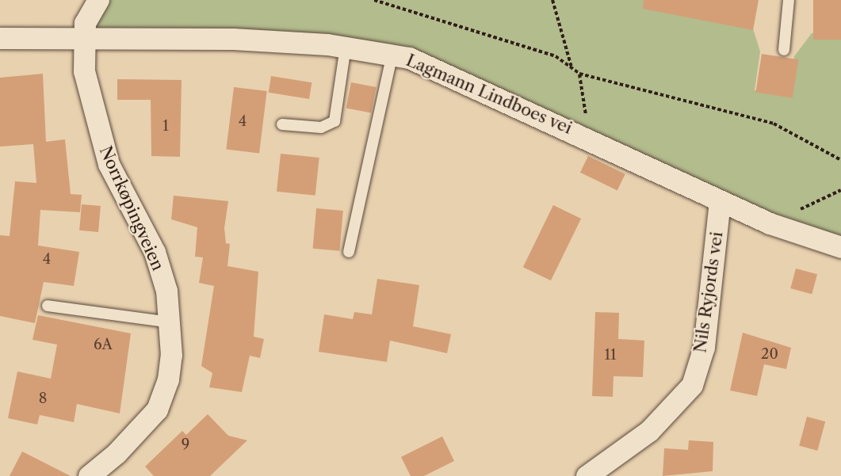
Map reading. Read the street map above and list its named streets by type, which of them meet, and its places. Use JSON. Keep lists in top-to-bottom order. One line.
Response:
{"streets":{"street":["Lagmann Lindboes vei","Norrkøpingveien","Nils Ryjords vei"]},"crossings":[["Lagmann Lindboes vei","Norrkøpingveien"],["Lagmann Lindboes vei","Nils Ryjords vei"]],"house_numbers":["4","1","4","6A","20","11","8","9"]}
